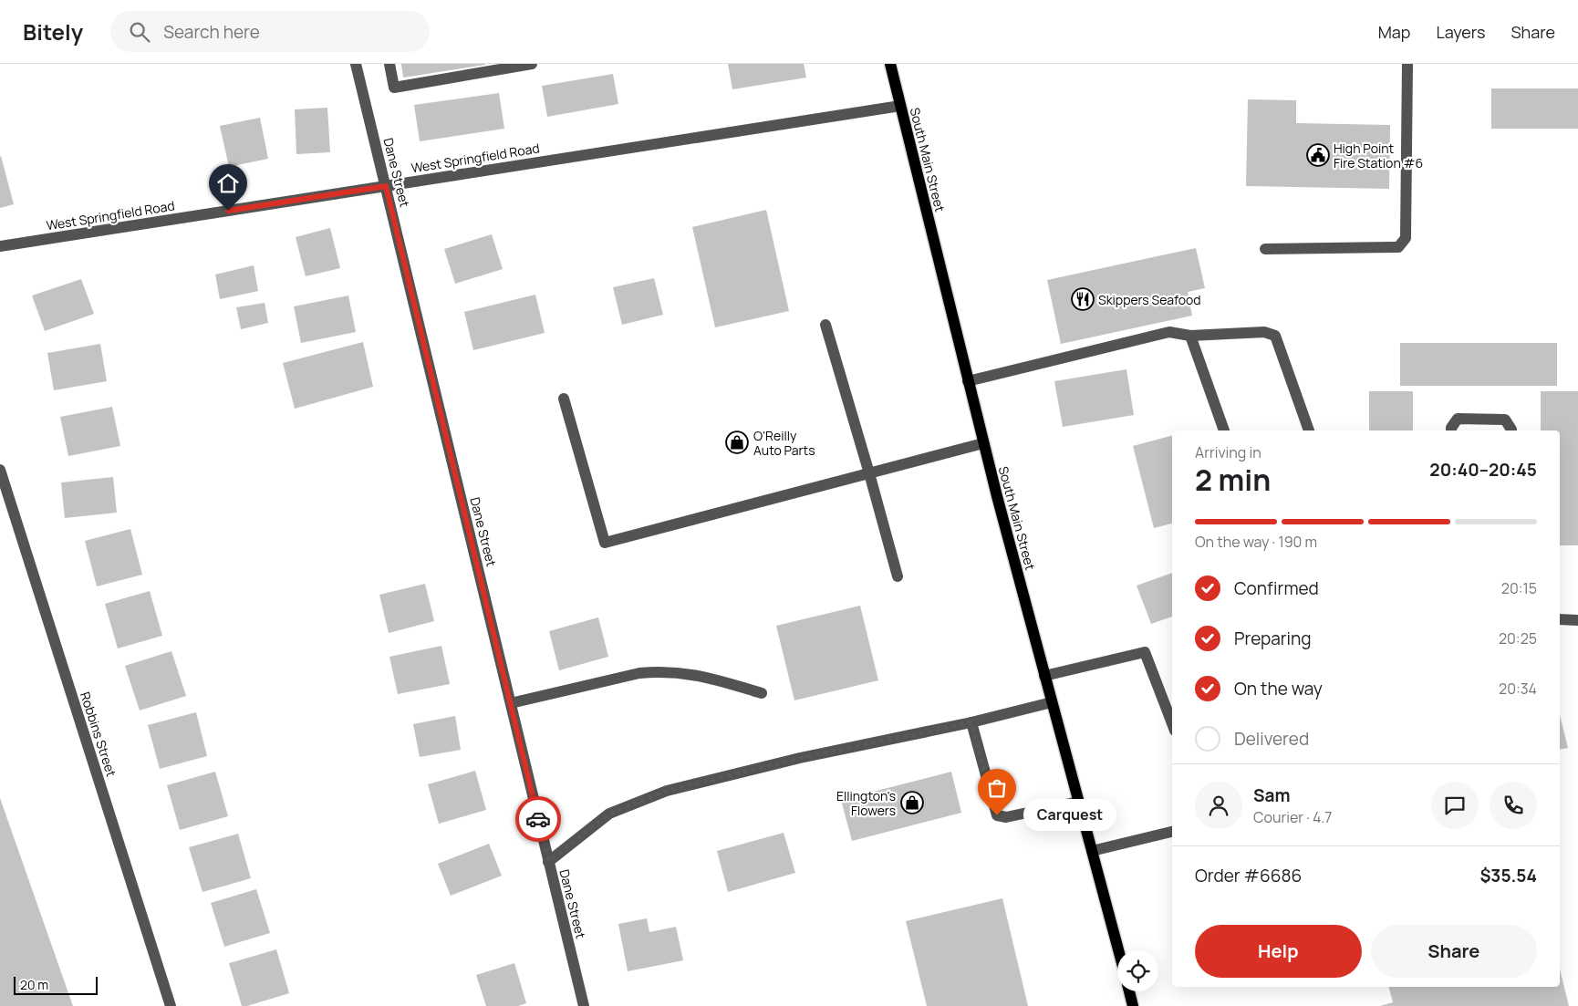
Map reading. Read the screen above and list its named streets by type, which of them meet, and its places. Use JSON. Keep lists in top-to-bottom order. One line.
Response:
{"streets":{"main road":["South Main Street"],"street":["West Springfield Road","Dane Street","Robbins Street"]},"crossings":[["West Springfield Road","South Main Street"],["West Springfield Road","Dane Street"]],"places":{"public building":["High Point Fire Station #6"],"restaurant":["Skippers Seafood"],"shop":["O'Reilly Auto Parts","Ellington's Flowers"],"other":["Carquest"]},"scale_bar":"20 m","page":{"header":"Bitely","search":"Search here","nav":["Map","Layers","Share"],"heading":["2 min","Arriving in","20:40–20:45"],"panel":["Sam","Courier · 4.7","Order #6686","$35.54"],"bar":"On the way · 190 m","list":[["Confirmed","20:15"],["Preparing","20:25"],["On the way","20:34"],"Delivered"],"bubble":"Carquest","buttons":["Help","Share"],"scale":"20 m"}}
